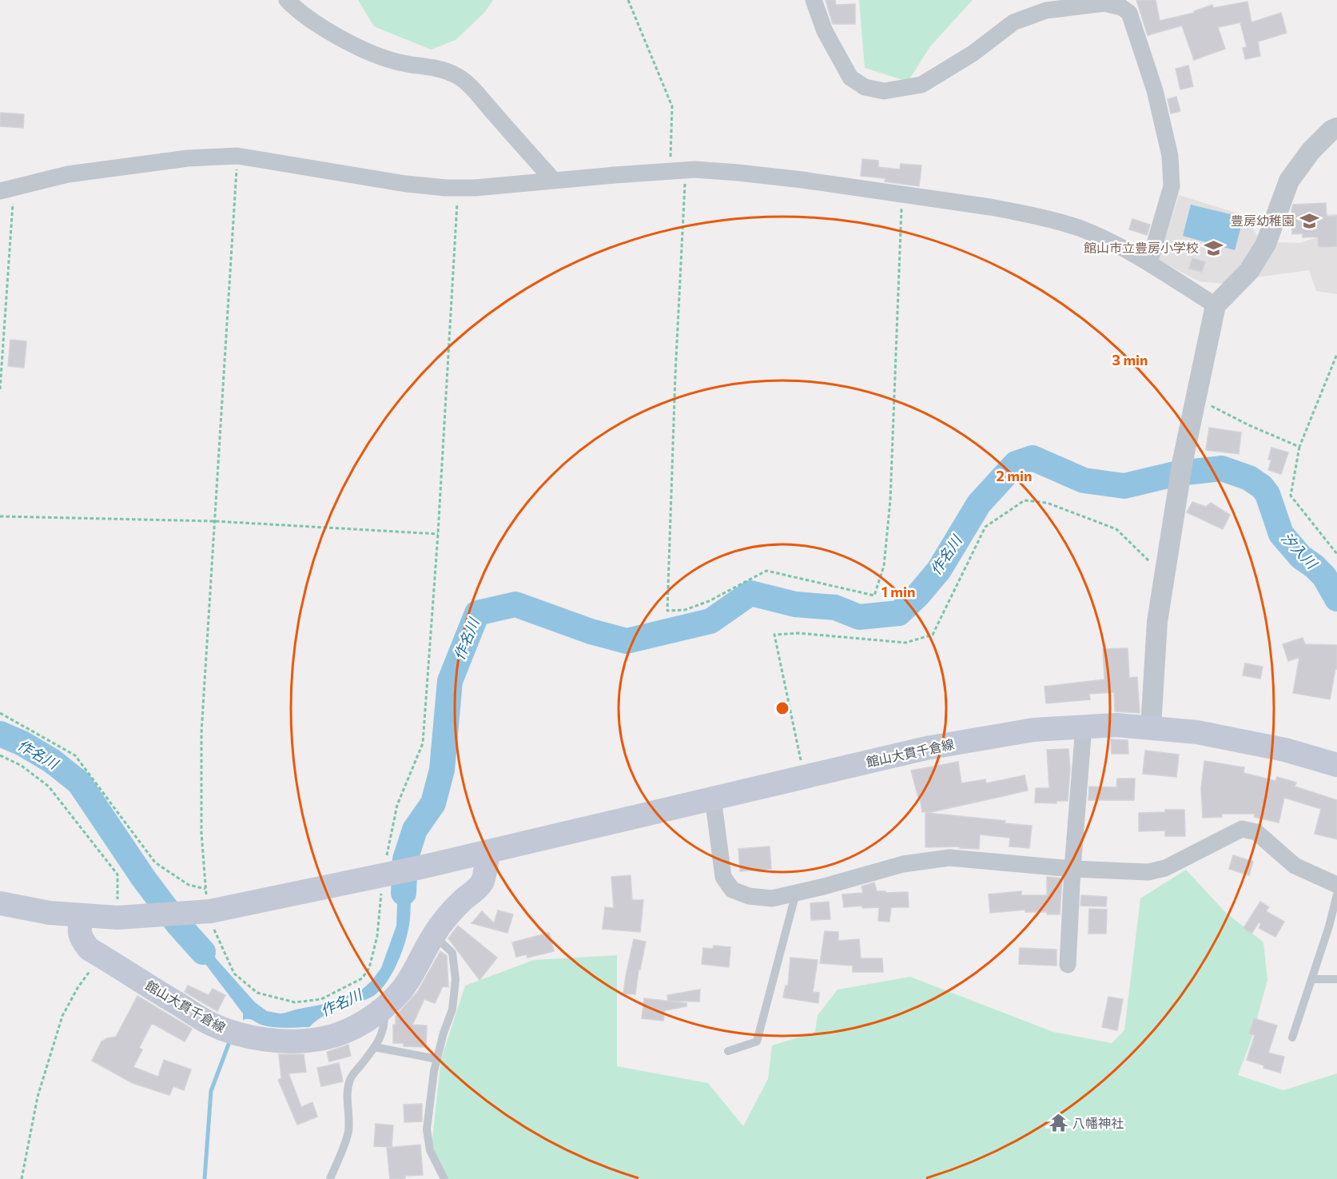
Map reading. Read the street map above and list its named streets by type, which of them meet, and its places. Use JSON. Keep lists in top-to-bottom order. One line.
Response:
{"streets":{"main road":["館山大貫千倉線"]},"water":["汐入川","作名川"],"places":{"school or university":["豊房幼稚園","館山市立豊房小学校"],"temple":["八幡神社"]},"rings":["3 min","2 min","1 min"]}
